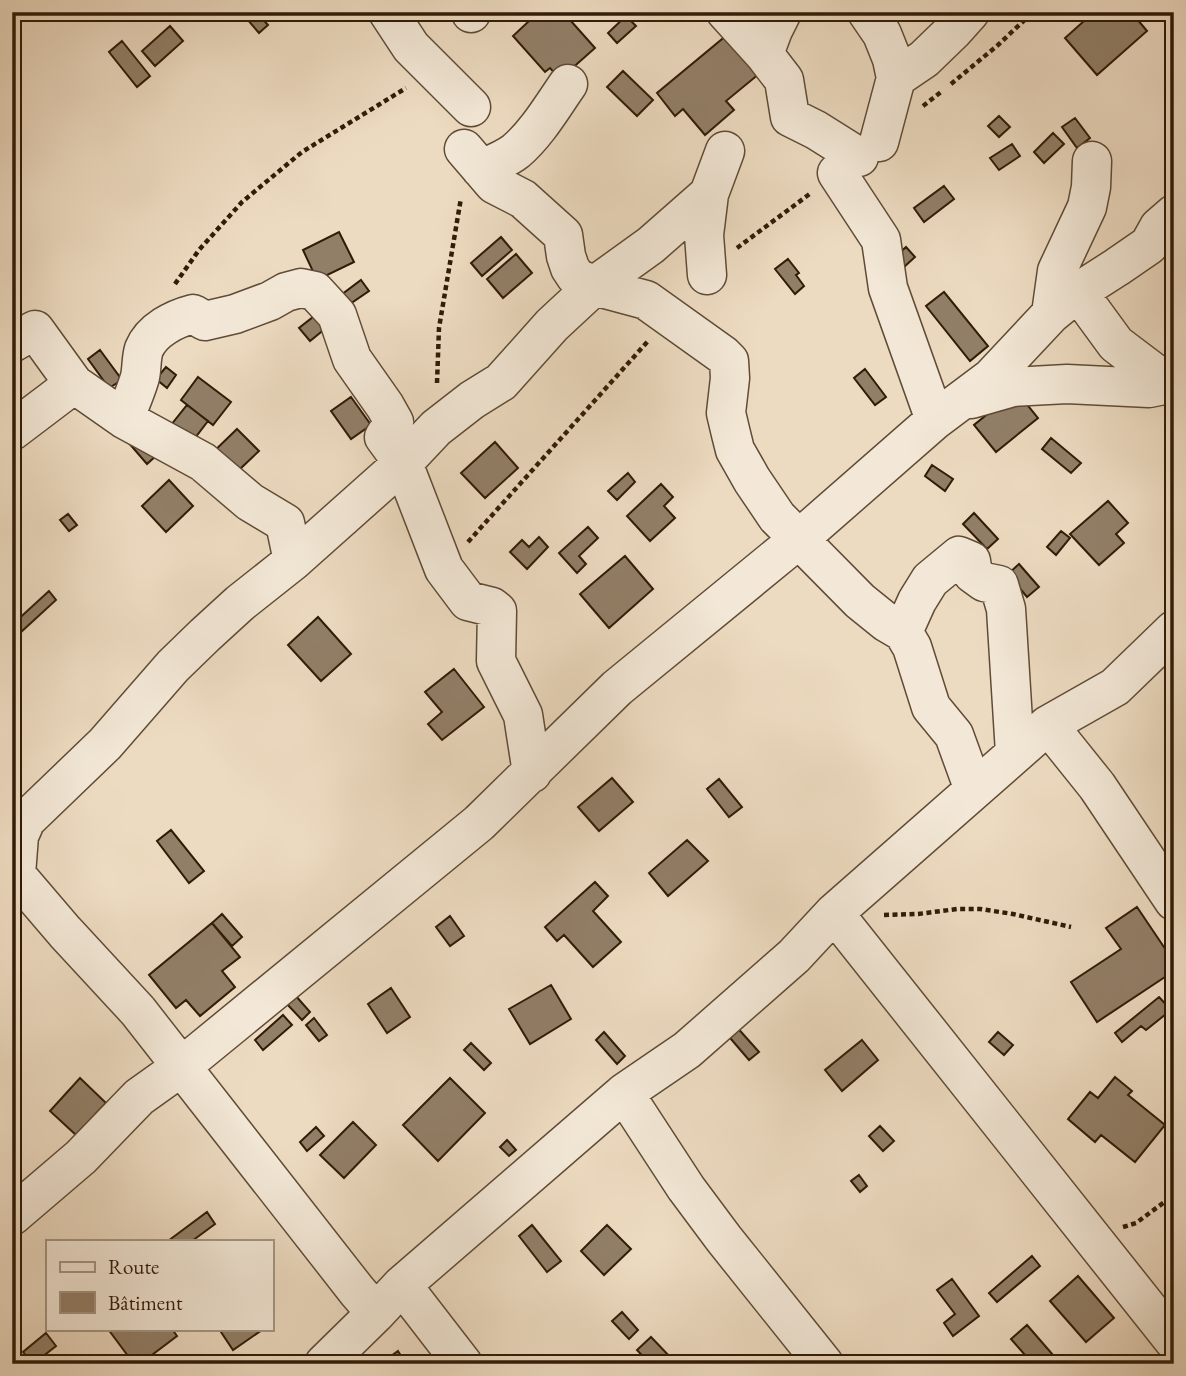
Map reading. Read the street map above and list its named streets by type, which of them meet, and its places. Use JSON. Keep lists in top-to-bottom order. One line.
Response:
{"legend":["Route","Bâtiment"]}
